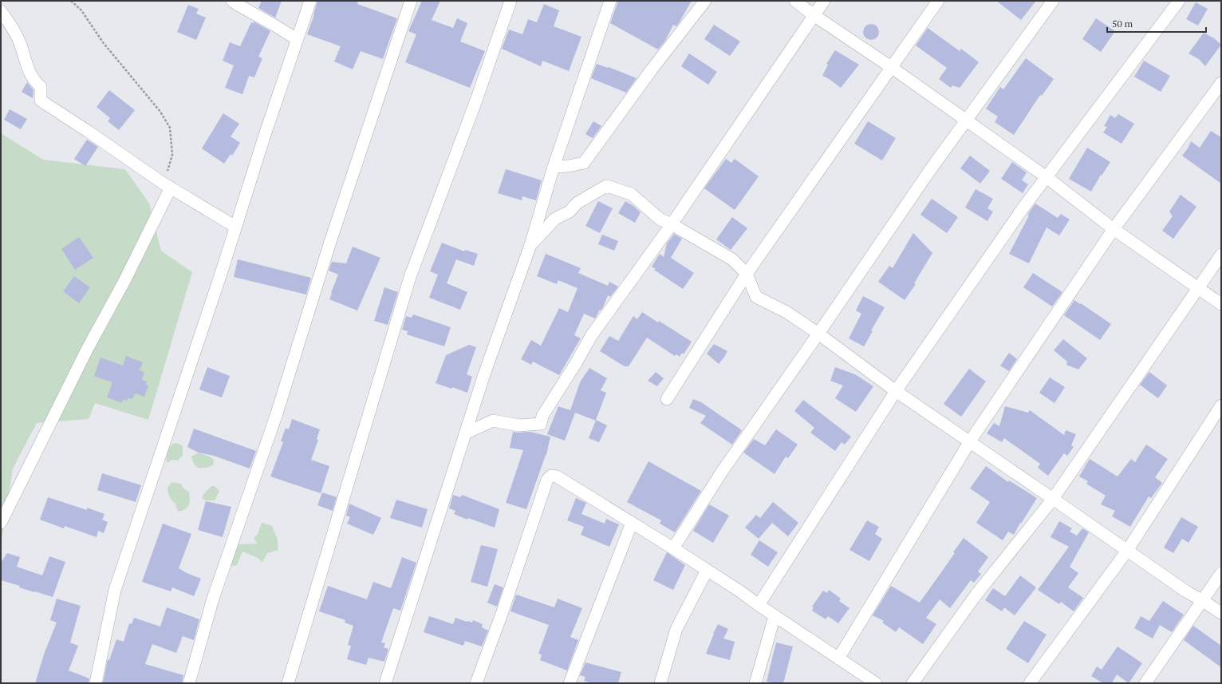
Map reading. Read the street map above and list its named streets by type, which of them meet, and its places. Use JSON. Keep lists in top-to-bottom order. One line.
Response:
{"scale_bar":"50 m"}
